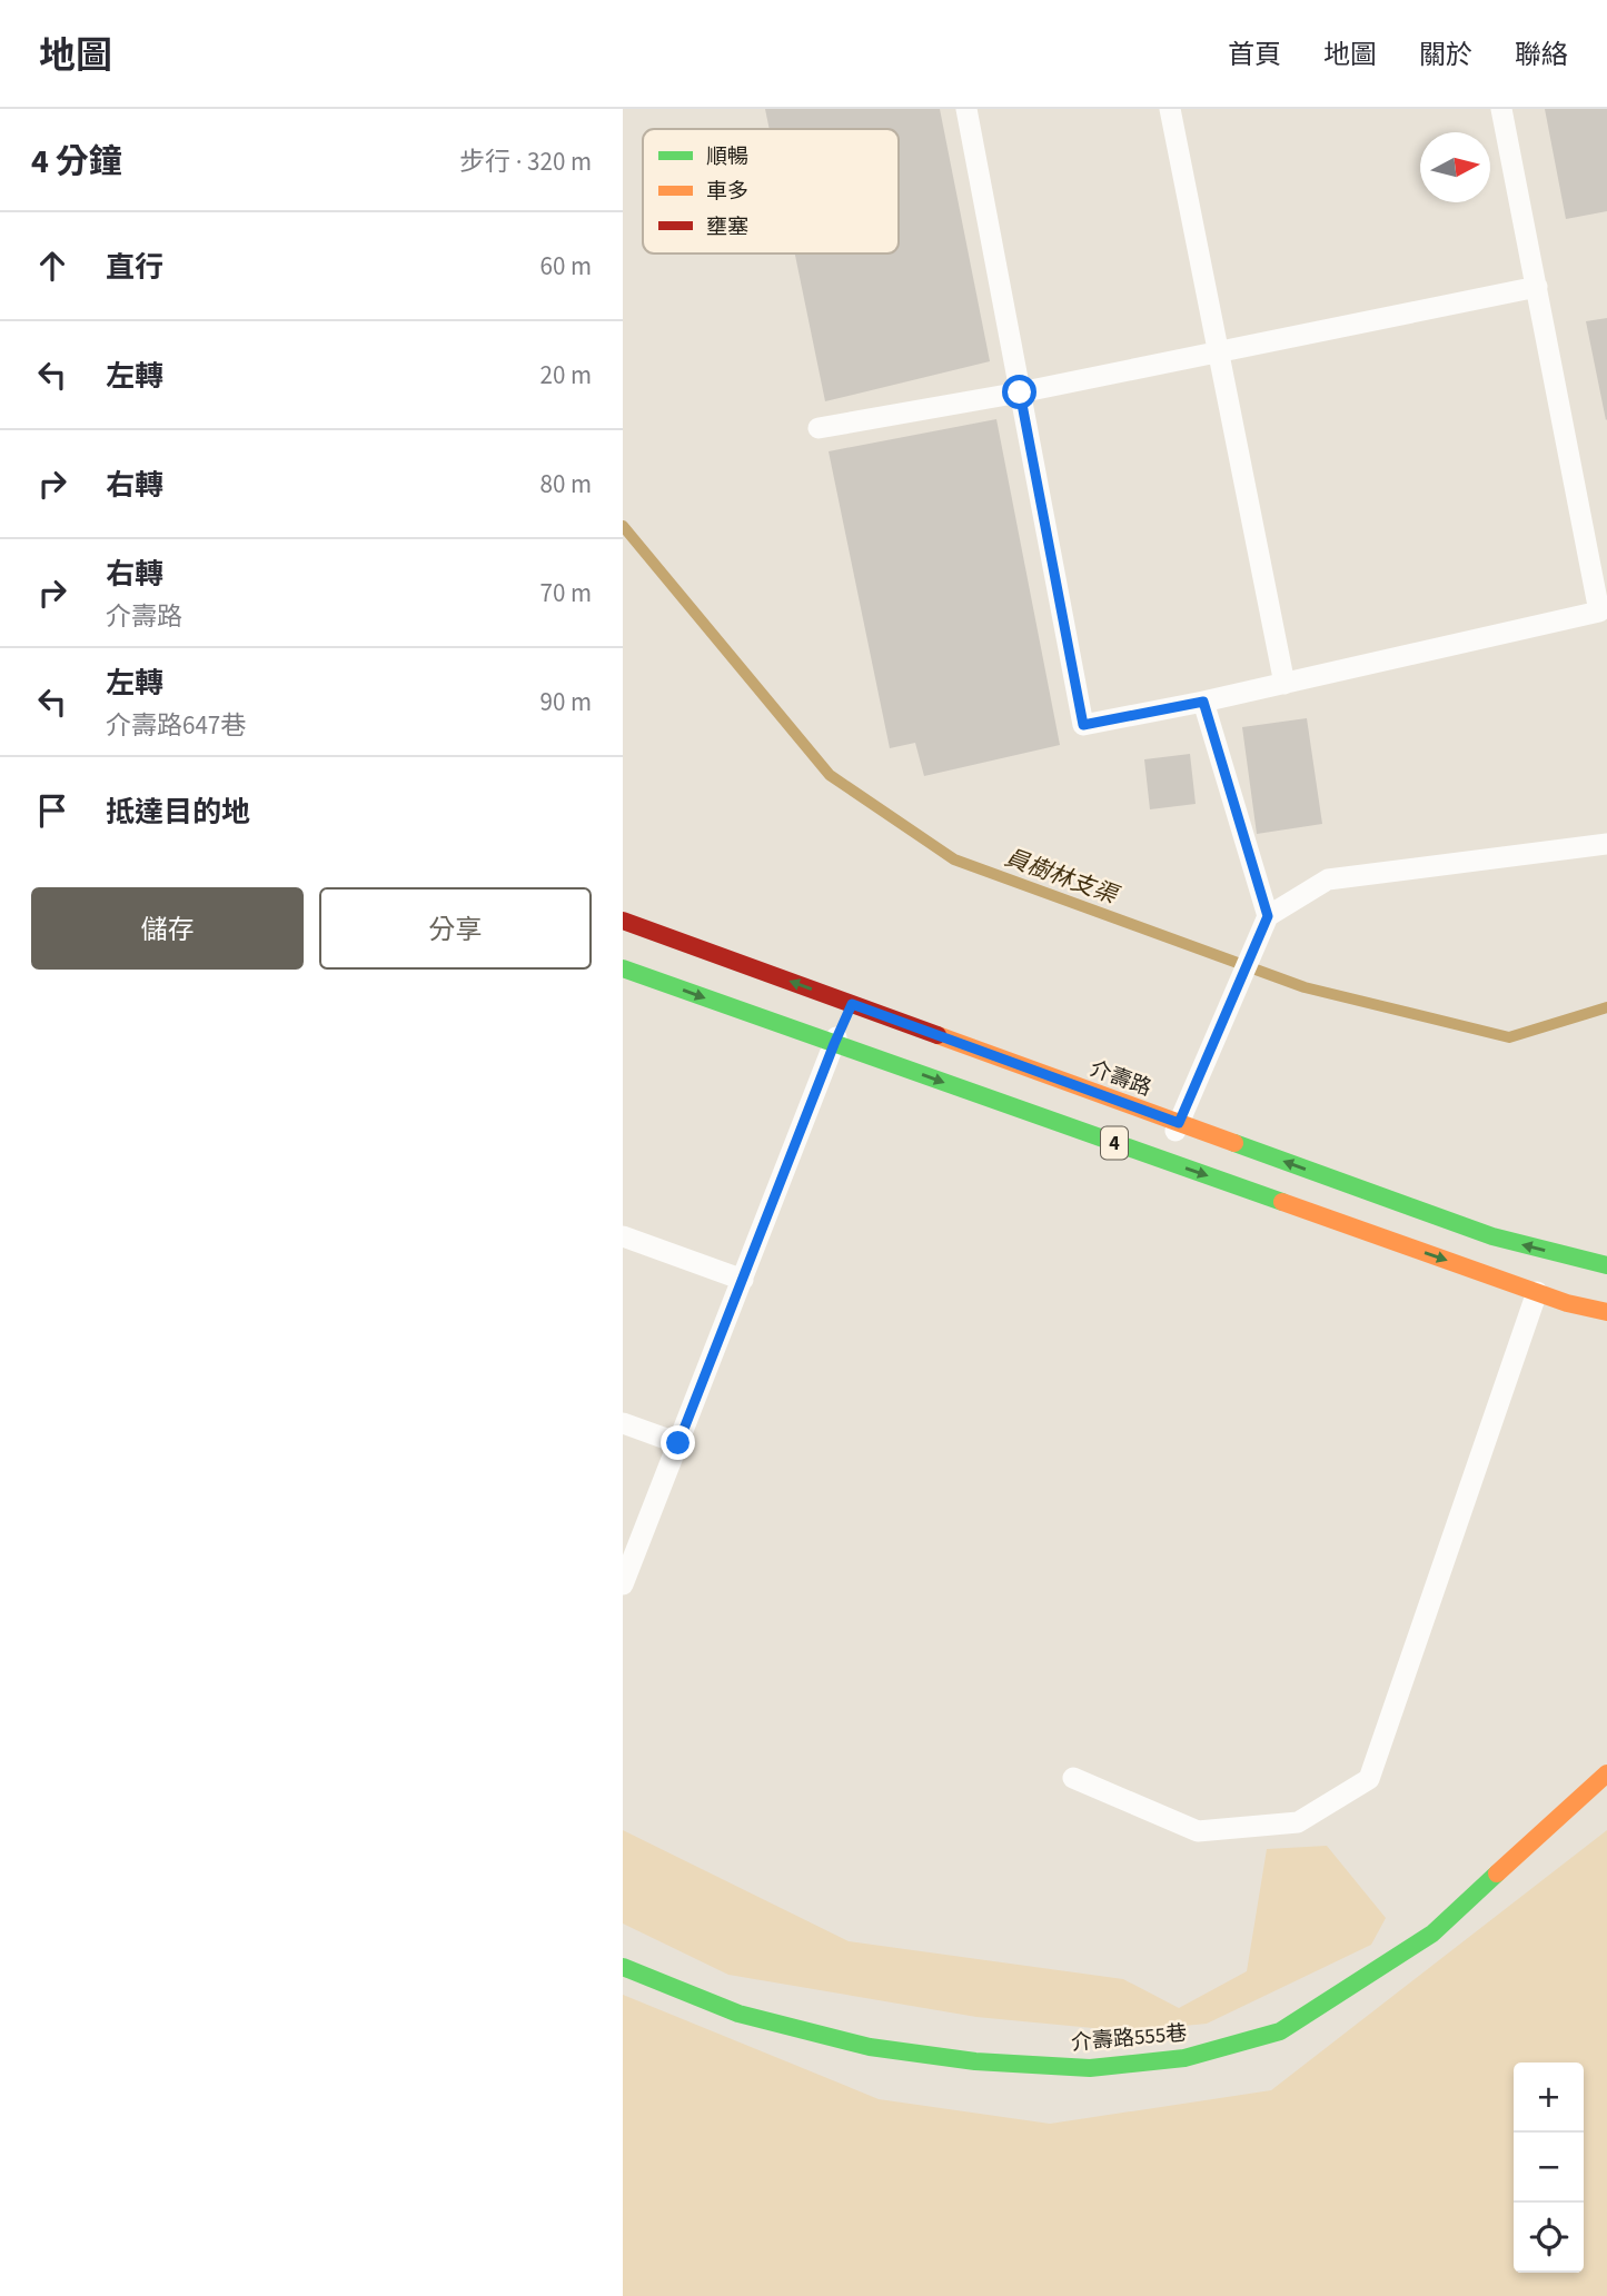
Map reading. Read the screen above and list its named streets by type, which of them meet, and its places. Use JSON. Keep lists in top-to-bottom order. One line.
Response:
{"streets":{"main road":["介壽路","4","介壽路555巷"]},"water":["員樹林支渠"],"legend":["順暢","車多","壅塞"],"north":"right","page":{"header":"地圖","nav":["首頁","地圖","關於","聯絡"],"heading":["4 分鐘","步行 · 320 m"],"list":[["直行","60 m"],["左轉","20 m"],["右轉","80 m"],["右轉","介壽路","70 m"],["左轉","介壽路647巷","90 m"],"抵達目的地"],"buttons":["儲存","分享"],"map_buttons":["+","−"]}}
